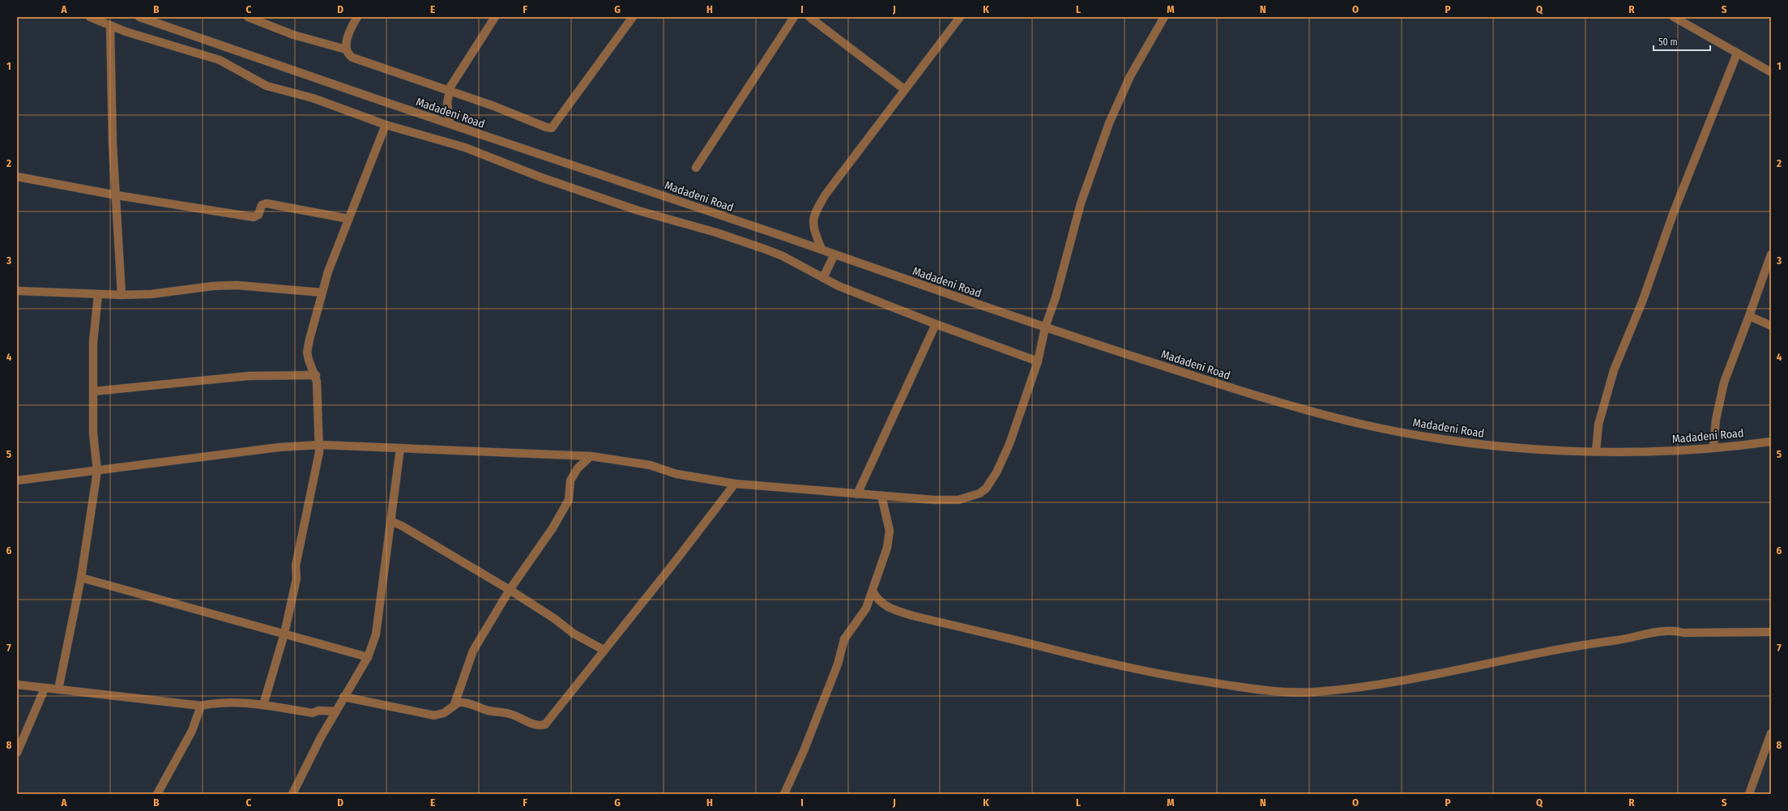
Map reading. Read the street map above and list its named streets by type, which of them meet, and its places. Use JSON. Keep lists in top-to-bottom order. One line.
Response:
{"streets":{"street":["Madadeni Road"]},"scale_bar":"50 m","grid":{"columns":["A","B","C","D","E","F","G","H","I","J","K","L","M","N","O","P","Q","R","S"],"rows":["1","2","3","4","5","6","7","8"]}}
